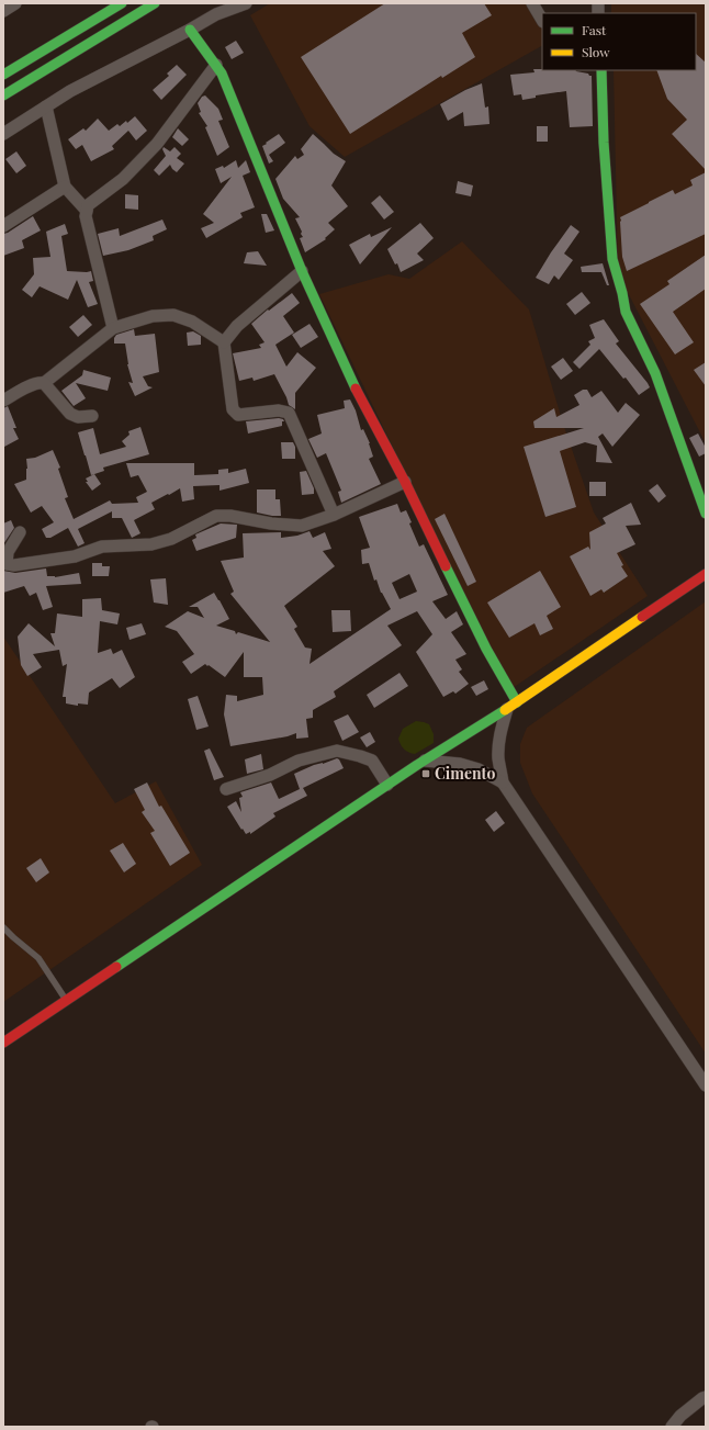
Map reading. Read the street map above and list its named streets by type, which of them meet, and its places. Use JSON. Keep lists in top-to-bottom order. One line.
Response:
{"places":{"transit":["Cimento"]},"legend":["Fast","Slow"]}
